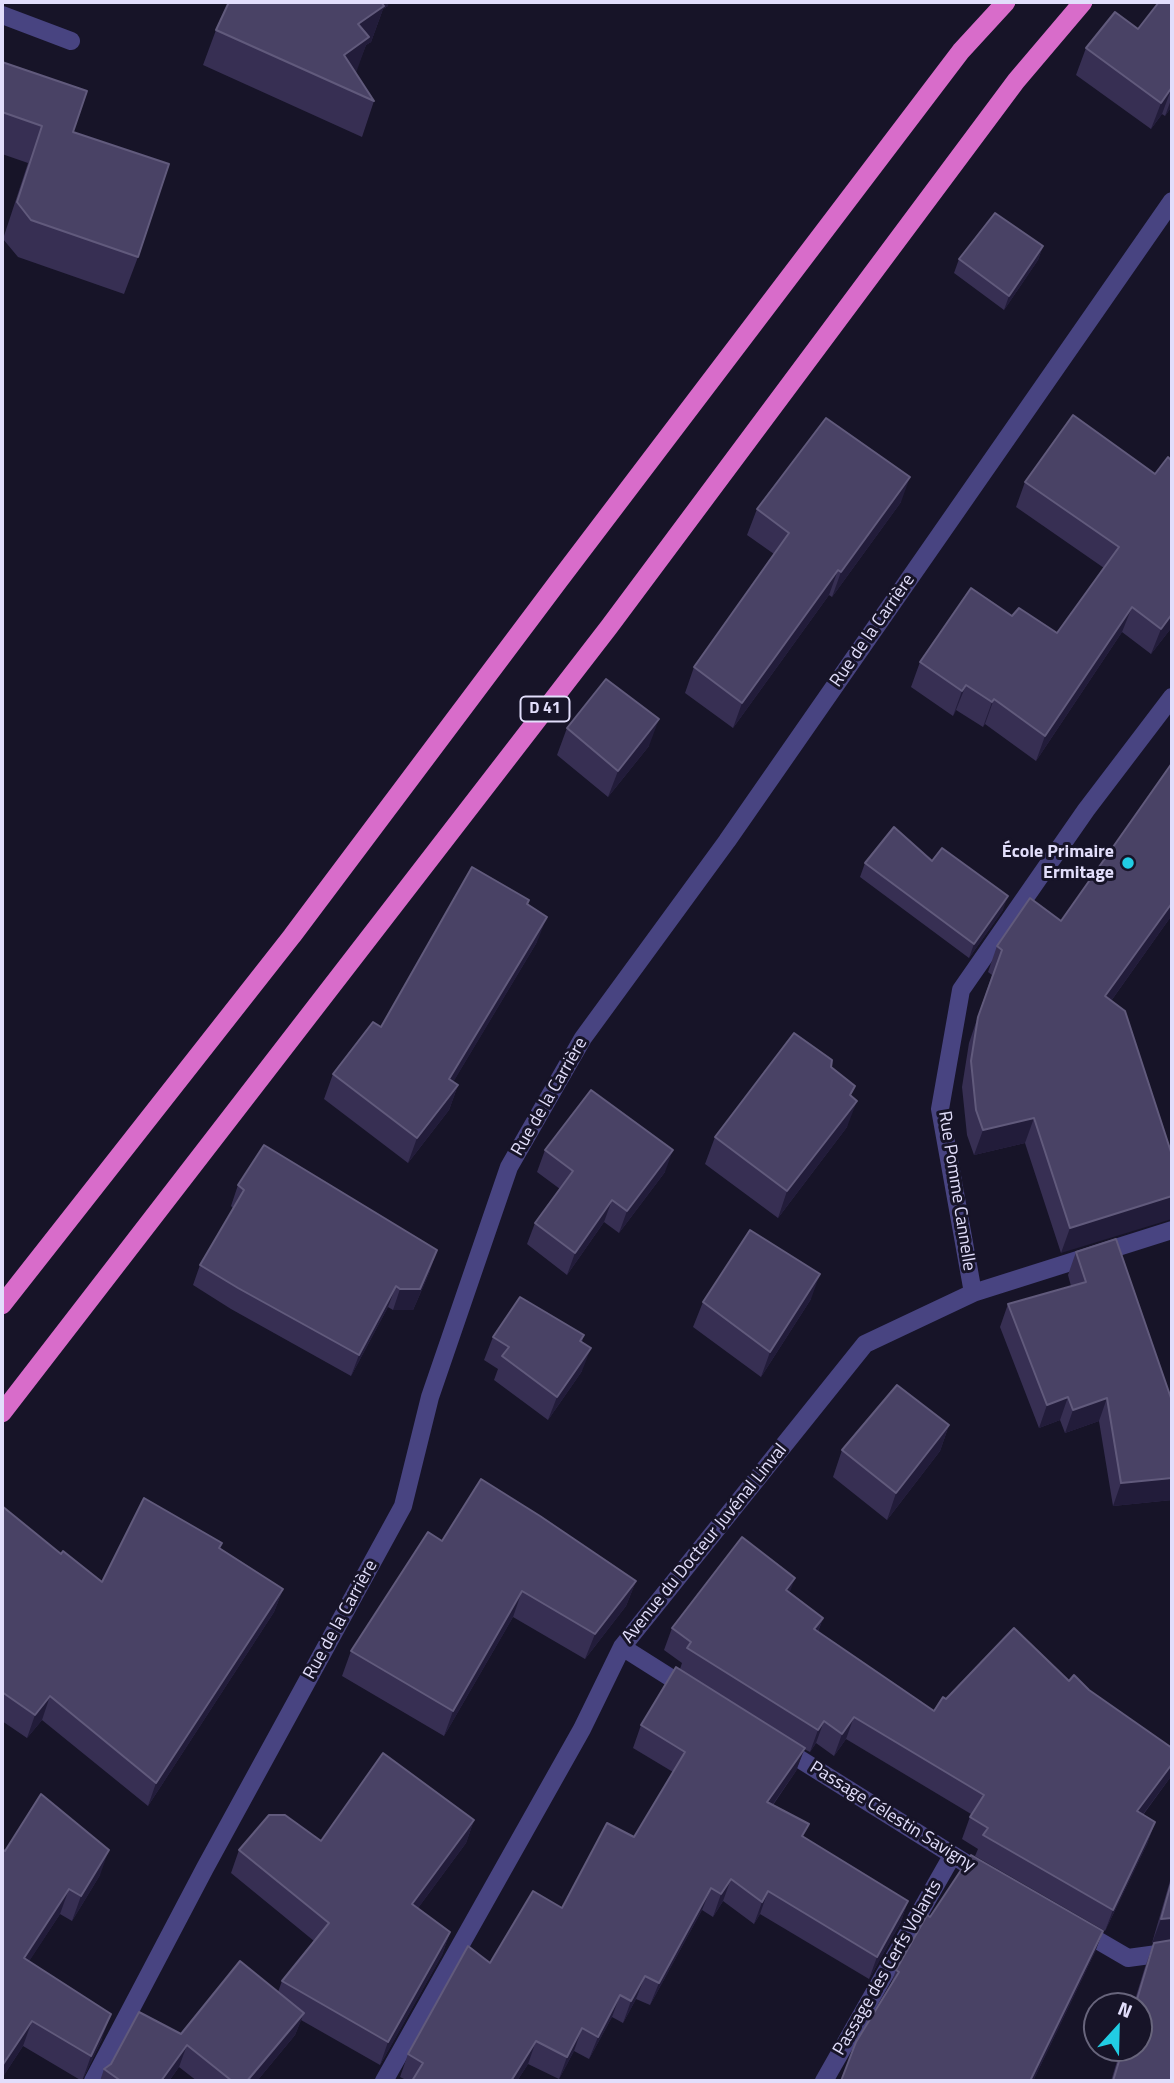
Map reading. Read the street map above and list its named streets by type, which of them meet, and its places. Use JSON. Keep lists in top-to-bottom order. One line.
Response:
{"streets":{"highway":["D 41"],"street":["Rue de la Carrière","Rue Pomme Cannelle","Avenue du Docteur Juvénal Linval","Passage Célestin Savigny","Passage des Cerfs Volants"]},"crossings":[["Rue Pomme Cannelle","Avenue du Docteur Juvénal Linval"],["Passage Célestin Savigny","Passage des Cerfs Volants"]],"places":["École Primaire Ermitage"],"north":"top"}
